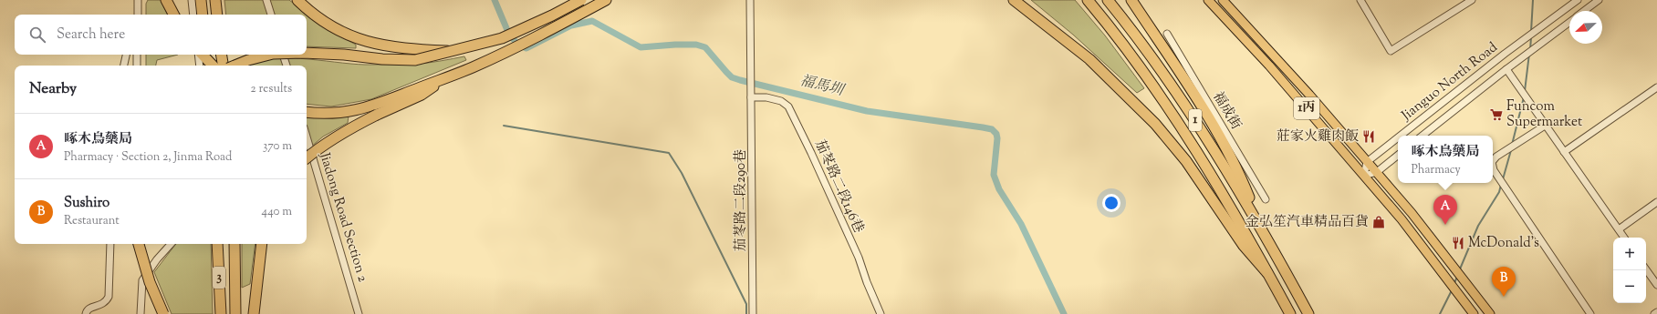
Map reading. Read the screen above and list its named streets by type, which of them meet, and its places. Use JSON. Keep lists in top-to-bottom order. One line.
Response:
{"streets":{"highway":["1","3"],"main road":["1丙"],"street":["Jianguo North Road","福成街","茄苳路二段146巷","茄苳路二段290巷","Jiadong Road Section 2"]},"crossings":[["Jianguo North Road","1丙"],["茄苳路二段146巷","茄苳路二段290巷"]],"water":["福馬圳"],"places":{"supermarket":["Funcom Supermarket"],"restaurant":["莊家火雞肉飯","McDonald's"],"shop":["金弘笙汽車精品百貨"]},"north":"bottom left","page":{"search":"Search here","heading":["Nearby","2 results"],"list":[{"mark":"A","name":"啄木鳥藥局","note":"Pharmacy · Section 2, Jinma Road","value":"370 m"},{"mark":"B","name":"Sushiro","note":"Restaurant","value":"440 m"}],"popup":["啄木鳥藥局","Pharmacy"],"pins":["A","B"],"map_buttons":["+","−"]}}
